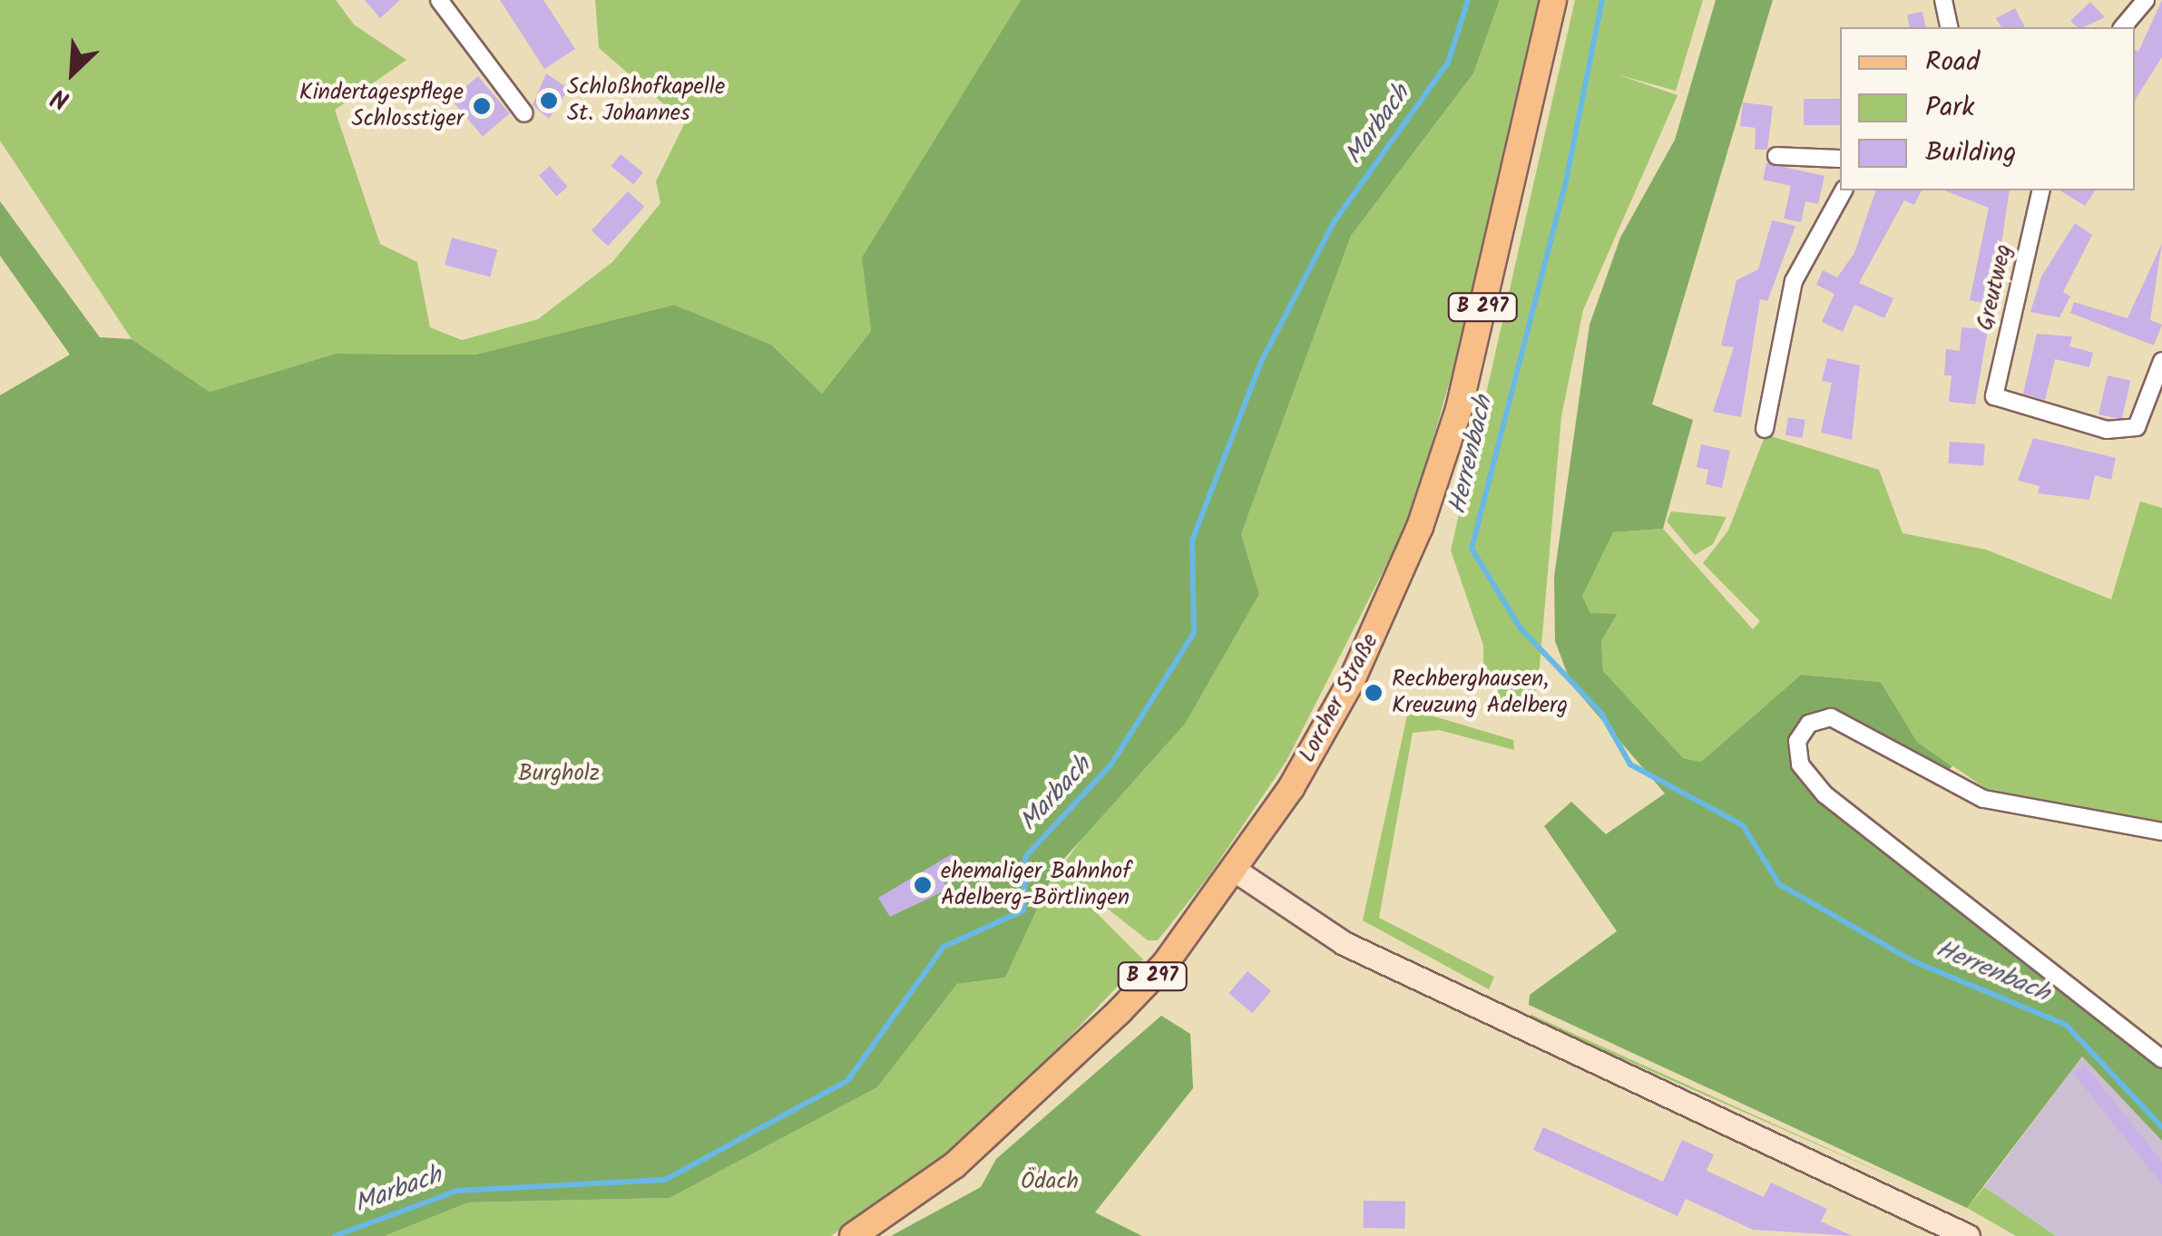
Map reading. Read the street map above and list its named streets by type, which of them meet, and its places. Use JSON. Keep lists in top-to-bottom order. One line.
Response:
{"streets":{"main road":["B 297","Lorcher Straße"],"street":["Greutweg"]},"water":["Marbach","Herrenbach"],"parks":["Burgholz","Ödach"],"places":["Schloßhofkapelle St. Johannes","Kindertagespflege Schlosstiger","Rechberghausen, Kreuzung Adelberg","ehemaliger Bahnhof Adelberg-Börtlingen"],"legend":["Road","Park","Building"],"north":"bottom left"}
